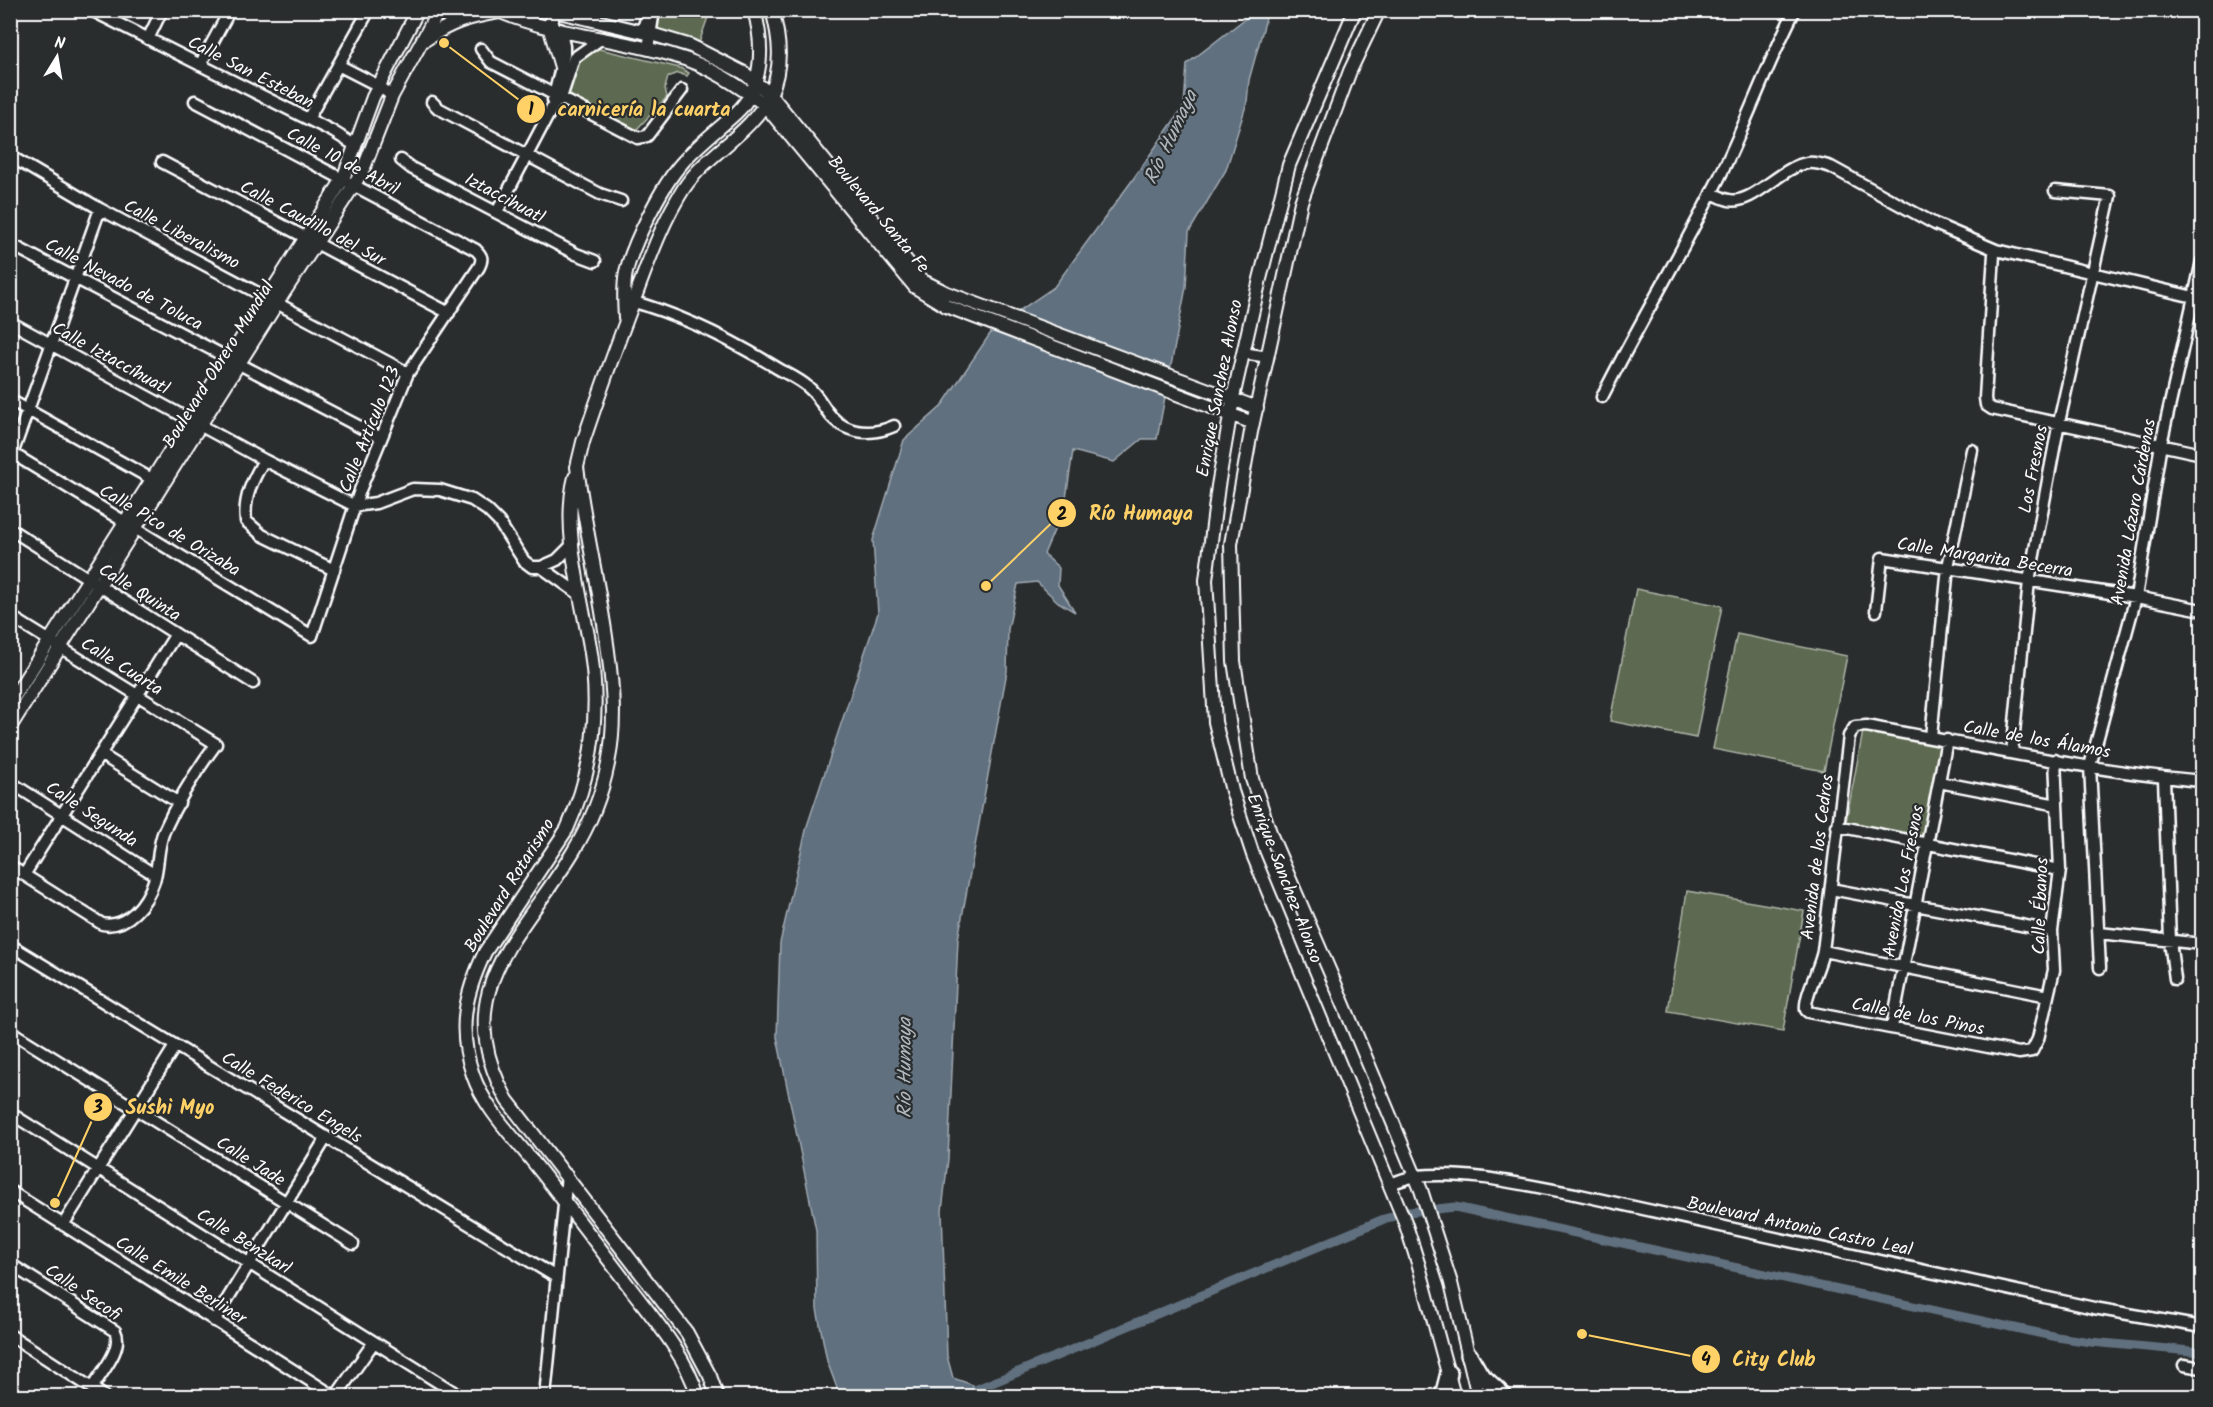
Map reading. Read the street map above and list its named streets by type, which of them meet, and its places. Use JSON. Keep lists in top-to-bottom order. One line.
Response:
{"streets":{"street":["Calle San Esteban","Calle 10 de Abril","Iztaccihuatl","Boulevard Santa Fe","Calle Caudillo del Sur","Calle Liberalismo","Calle Nevado de Toluca","Calle Iztaccíhuatl","Boulevard Obrero Mundial","Enrique Sanchez Alonso","Calle Artículo 123","Los Fresnos","Avenida Lázaro Cárdenas","Calle Pico de Orizaba","Calle Margarita Becerra","Calle Quinta","Calle Cuarta","Calle de los Álamos","Calle Segunda","Avenida de los Cedros","Avenida Los Fresnos","Boulevard Rotarismo","Calle Ébanos","Calle de los Pinos","Calle Federico Engels","Calle Jade","Boulevard Antonio Castro Leal","Calle Benzkarl","Calle Emile Berliner","Calle Secofi"]},"crossings":[["Calle San Esteban","Boulevard Obrero Mundial"],["Calle 10 de Abril","Boulevard Obrero Mundial"],["Calle 10 de Abril","Calle Artículo 123"],["Boulevard Santa Fe","Enrique Sanchez Alonso"],["Calle Caudillo del Sur","Boulevard Obrero Mundial"],["Calle Caudillo del Sur","Calle Artículo 123"],["Calle Liberalismo","Boulevard Obrero Mundial"],["Calle Liberalismo","Calle Artículo 123"],["Calle Nevado de Toluca","Boulevard Obrero Mundial"],["Calle Nevado de Toluca","Calle Artículo 123"],["Calle Iztaccíhuatl","Boulevard Obrero Mundial"],["Calle Iztaccíhuatl","Calle Artículo 123"],["Boulevard Obrero Mundial","Calle Pico de Orizaba"],["Boulevard Obrero Mundial","Calle Quinta"],["Boulevard Obrero Mundial","Calle Cuarta"],["Enrique Sanchez Alonso","Boulevard Antonio Castro Leal"],["Calle Artículo 123","Calle Pico de Orizaba"],["Los Fresnos","Calle Margarita Becerra"],["Los Fresnos","Calle de los Álamos"],["Avenida Lázaro Cárdenas","Calle Margarita Becerra"],["Avenida Lázaro Cárdenas","Calle de los Álamos"],["Calle de los Álamos","Avenida de los Cedros"],["Calle de los Álamos","Avenida Los Fresnos"],["Calle de los Álamos","Calle Ébanos"],["Avenida de los Cedros","Calle de los Pinos"],["Avenida Los Fresnos","Calle de los Pinos"],["Calle Ébanos","Calle de los Pinos"]],"water":["Río Humaya"],"places":["carnicería la cuarta","Río Humaya","Sushi Myo","City Club"],"north":"top"}
